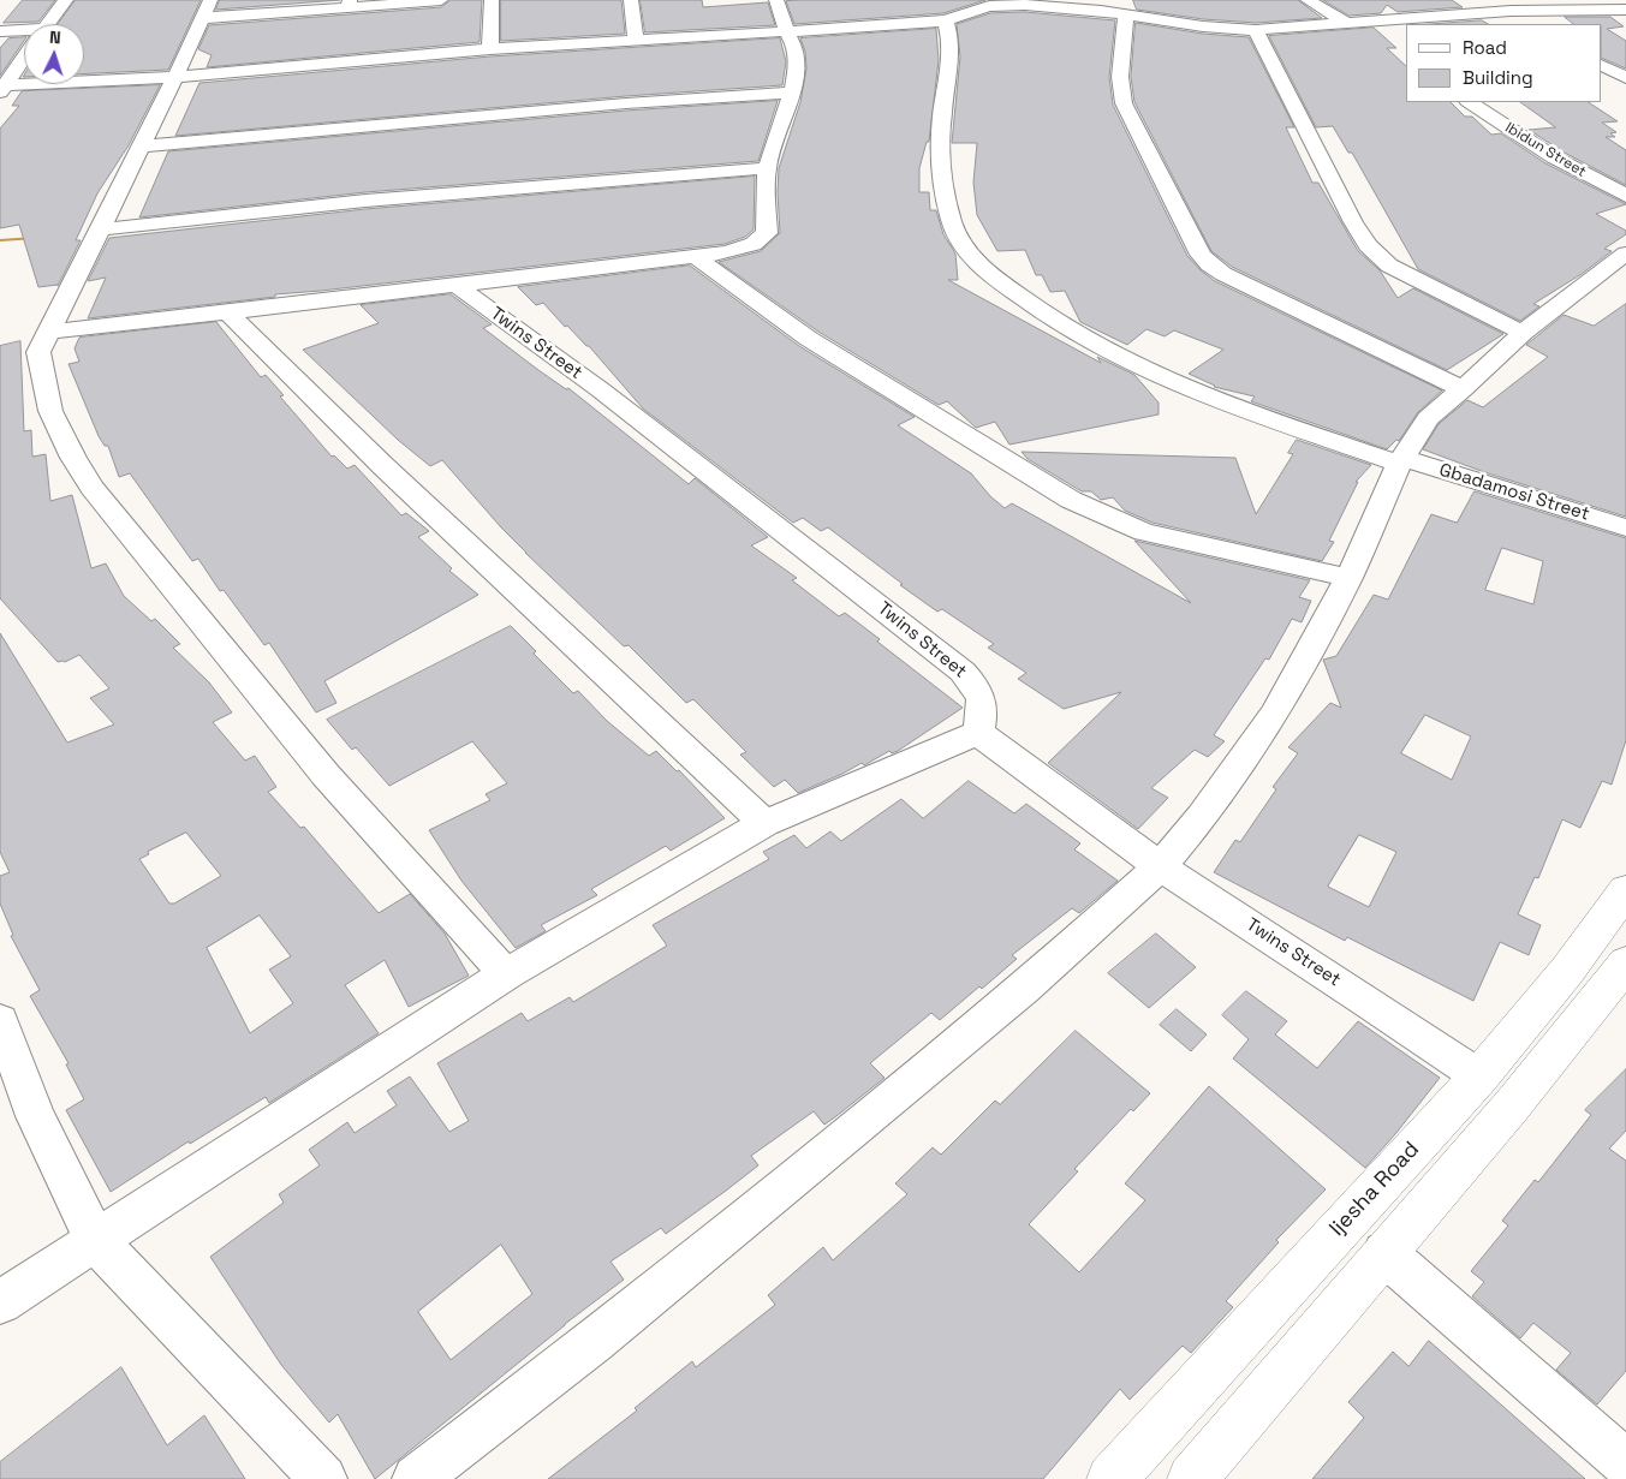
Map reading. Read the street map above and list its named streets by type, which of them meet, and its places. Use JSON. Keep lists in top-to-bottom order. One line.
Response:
{"streets":{"main road":["Ijesha Road"],"street":["Ibidun Street","Twins Street","Gbadamosi Street"]},"crossings":[["Twins Street","Ijesha Road"]],"legend":["Road","Building"],"north":"top"}
